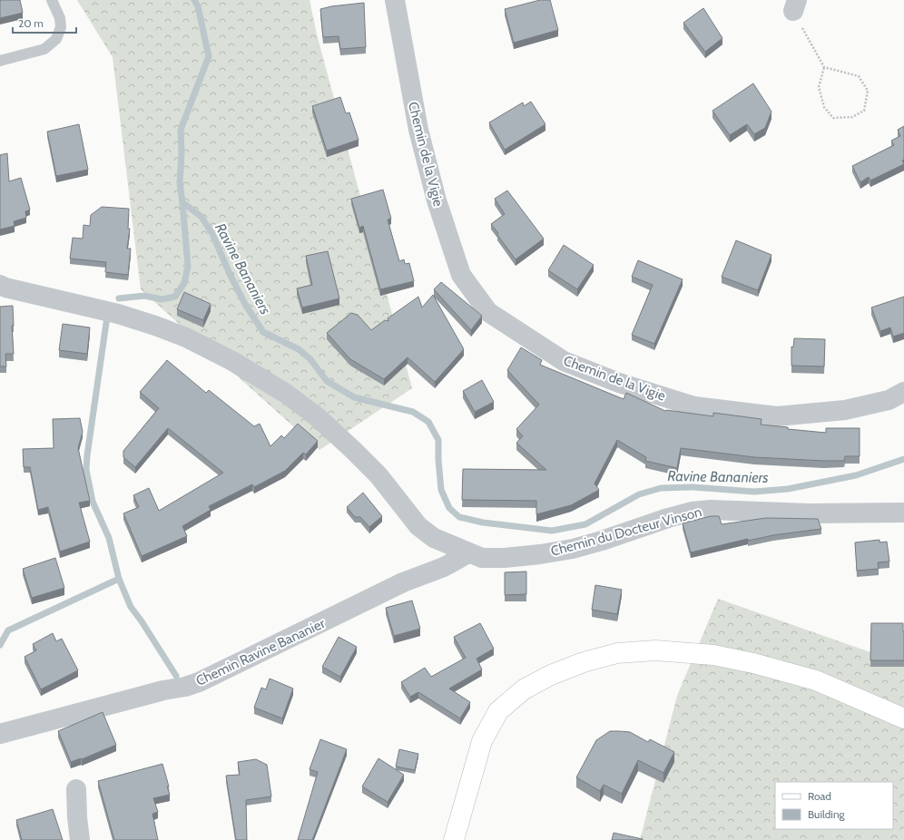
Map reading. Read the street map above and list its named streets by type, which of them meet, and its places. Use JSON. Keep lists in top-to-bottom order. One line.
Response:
{"streets":{"street":["Chemin de la Vigie","Chemin du Docteur Vinson","Chemin Ravine Bananier"]},"crossings":[["Chemin du Docteur Vinson","Chemin Ravine Bananier"]],"water":["Ravine Bananiers"],"legend":["Road","Building"],"scale_bar":"20 m"}
